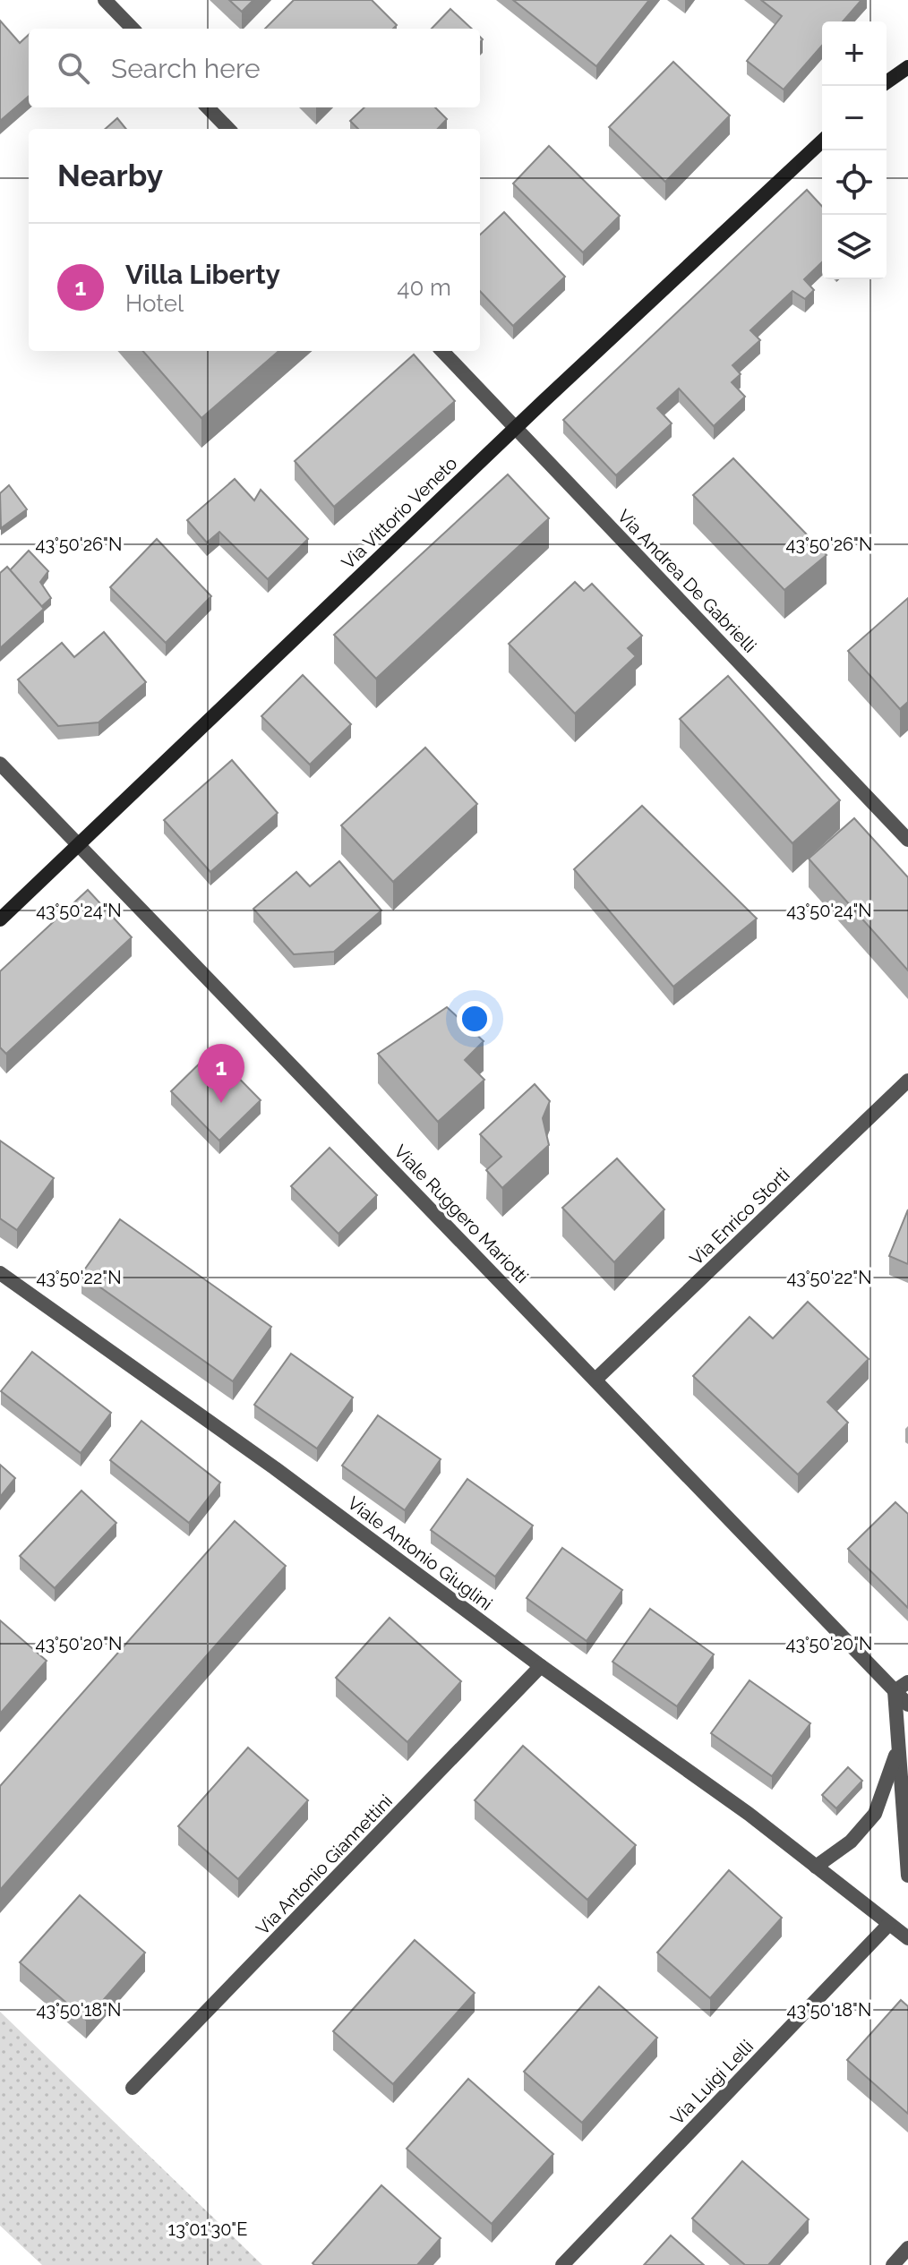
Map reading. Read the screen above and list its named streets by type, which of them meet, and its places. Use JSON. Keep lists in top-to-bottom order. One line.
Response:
{"streets":{"street":["Via Vittorio Veneto","Via Andrea De Gabrielli","Viale Ruggero Mariotti","Via Enrico Storti","Viale Antonio Giuglini","Via Antonio Giannettini","Via Luigi Lelli"]},"crossings":[["Via Vittorio Veneto","Via Andrea De Gabrielli"],["Via Vittorio Veneto","Viale Ruggero Mariotti"],["Viale Ruggero Mariotti","Via Enrico Storti"],["Viale Antonio Giuglini","Via Antonio Giannettini"],["Viale Antonio Giuglini","Via Luigi Lelli"]],"page":{"map_buttons":["+","−"],"search":"Search here","heading":"Nearby","list":[{"mark":"1","name":"Villa Liberty","note":"Hotel","value":"40 m"}],"pins":"1"},"coordinates":["43°50'26\"N","43°50'24\"N","43°50'22\"N","43°50'20\"N","43°50'18\"N","13°01'30\"E"]}
